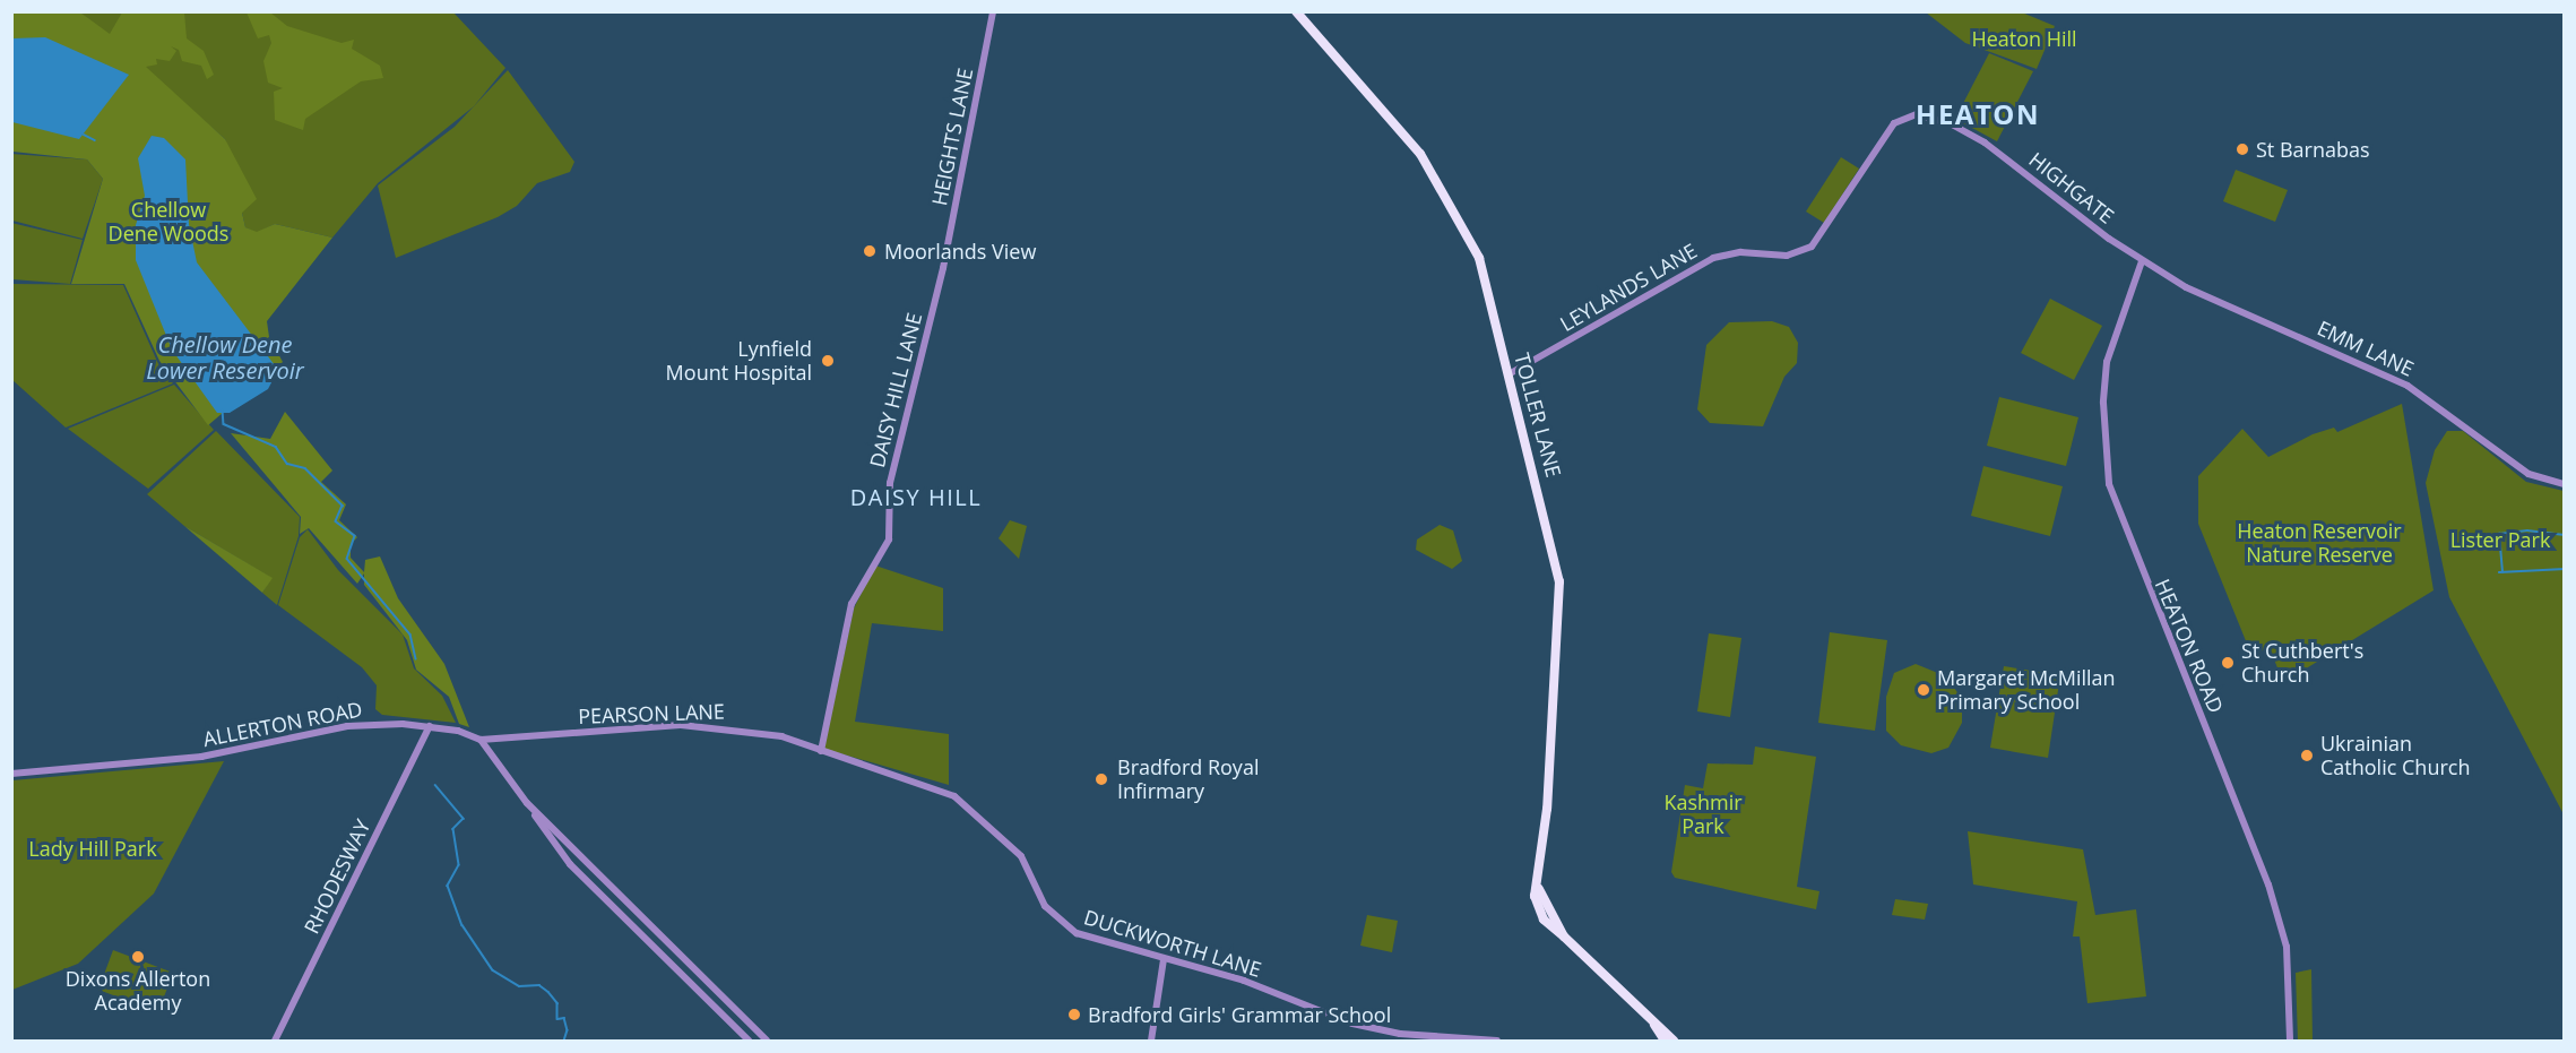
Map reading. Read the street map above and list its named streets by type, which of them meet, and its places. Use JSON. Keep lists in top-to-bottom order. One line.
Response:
{"streets":{"main road":["TOLLER LANE"],"street":["HEIGHTS LANE","HIGHGATE","LEYLANDS LANE","EMM LANE","DAISY HILL LANE","HEATON ROAD","PEARSON LANE","ALLERTON ROAD","RHODESWAY","DUCKWORTH LANE"]},"crossings":[["HEIGHTS LANE","DAISY HILL LANE"],["HIGHGATE","LEYLANDS LANE"],["HIGHGATE","EMM LANE"],["HIGHGATE","HEATON ROAD"],["LEYLANDS LANE","TOLLER LANE"],["EMM LANE","HEATON ROAD"],["DAISY HILL LANE","PEARSON LANE"],["DAISY HILL LANE","DUCKWORTH LANE"],["PEARSON LANE","ALLERTON ROAD"],["PEARSON LANE","DUCKWORTH LANE"],["ALLERTON ROAD","RHODESWAY"]],"districts":["HEATON","DAISY HILL"],"water":["Chellow Dene Lower Reservoir"],"parks":["Heaton Hill","Chellow Dene Woods","Heaton Reservoir Nature Reserve","Lister Park","Kashmir Park","Lady Hill Park"],"places":["St Barnabas","Moorlands View","Lynfield Mount Hospital","St Cuthbert's Church","Margaret McMillan Primary School","Ukrainian Catholic Church","Bradford Royal Infirmary","Dixons Allerton Academy","Bradford Girls' Grammar School"]}
